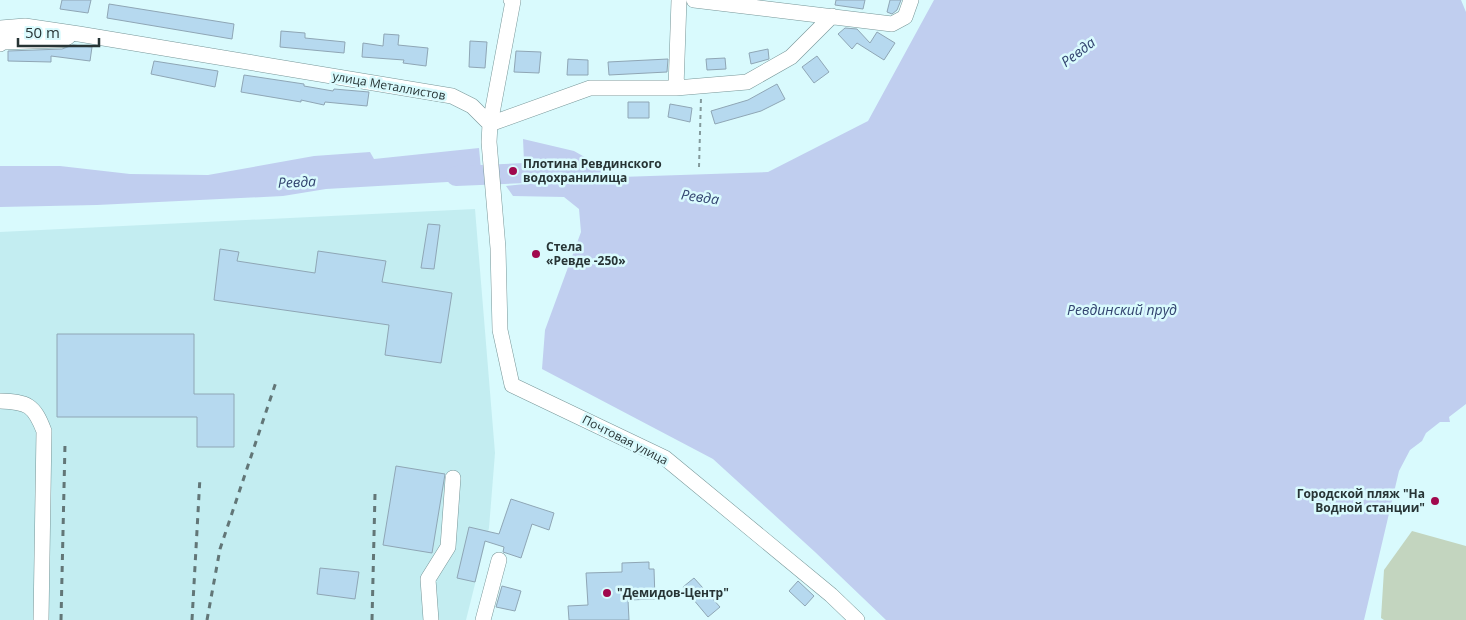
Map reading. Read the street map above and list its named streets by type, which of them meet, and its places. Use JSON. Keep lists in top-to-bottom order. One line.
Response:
{"streets":{"street":["улица Металлистов","Почтовая улица"]},"crossings":[["улица Металлистов","Почтовая улица"]],"water":["Ревда","Ревдинский пруд"],"places":["Плотина Ревдинского водохранилища","Стела «Ревде -250»","Городской пляж \"На Водной станции\"","\"Демидов-Центр\""],"scale_bar":"50 m"}
